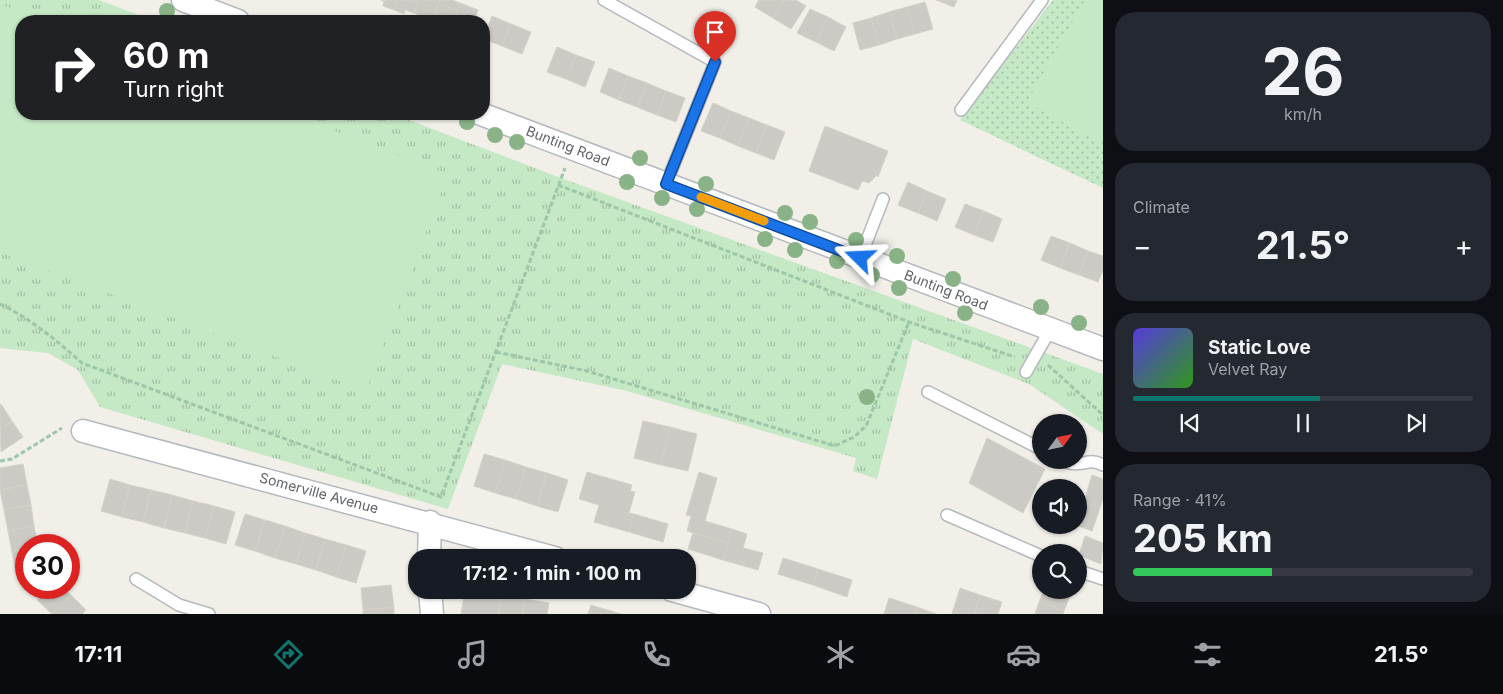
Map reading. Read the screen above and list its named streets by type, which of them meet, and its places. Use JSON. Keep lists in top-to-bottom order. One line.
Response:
{"streets":{"street":["Bunting Road","Somerville Avenue"]},"north":"top right","page":{"tile":[["26","km/h"],"Climate",["Range · 41%","205 km"]],"turn":["60 m","Turn right"],"heat":["−","21.5°","+"],"song":["Static Love","Velvet Ray"],"limit":"30","trip":"17:12 · 1 min · 100 m","tabs":["17:11","21.5°"]}}
